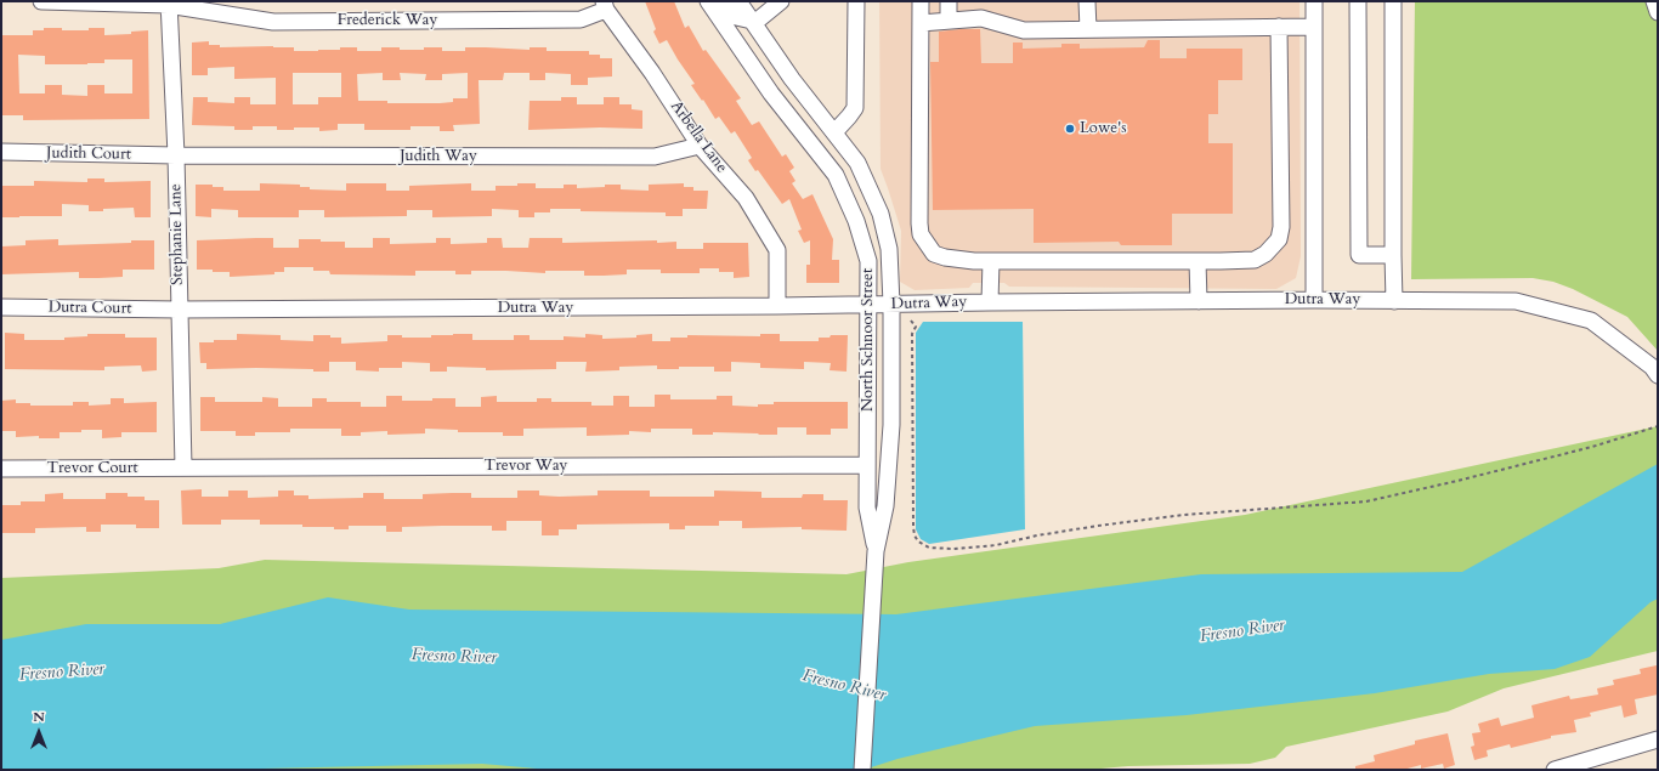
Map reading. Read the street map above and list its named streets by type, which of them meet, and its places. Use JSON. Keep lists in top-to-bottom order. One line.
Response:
{"streets":{"street":["Frederick Way","Arbella Lane","Judith Court","Judith Way","Stephanie Lane","Dutra Way","Dutra Court","North Schnoor Street","Trevor Way","Trevor Court"]},"crossings":[["Frederick Way","Arbella Lane"],["Frederick Way","Stephanie Lane"],["Arbella Lane","Judith Way"],["Arbella Lane","Dutra Way"],["Judith Court","Judith Way"],["Judith Court","Stephanie Lane"],["Judith Way","Stephanie Lane"],["Stephanie Lane","Dutra Way"],["Stephanie Lane","Dutra Court"],["Stephanie Lane","Trevor Way"],["Stephanie Lane","Trevor Court"],["Dutra Way","Dutra Court"],["Dutra Way","North Schnoor Street"],["North Schnoor Street","Trevor Way"],["Trevor Way","Trevor Court"]],"water":["Fresno River"],"places":["Lowe's"],"north":"top"}
